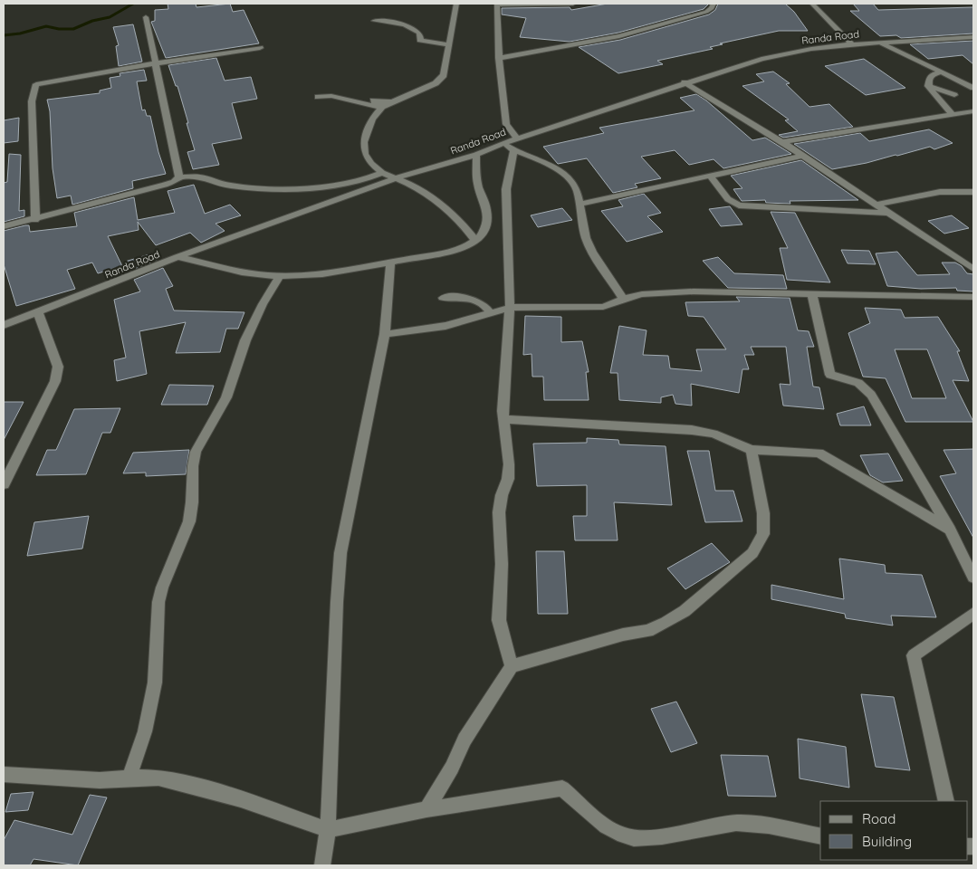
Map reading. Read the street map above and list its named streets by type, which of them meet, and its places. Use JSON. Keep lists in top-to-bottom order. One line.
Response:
{"streets":{"street":["Randa Road"]},"legend":["Road","Building"]}
